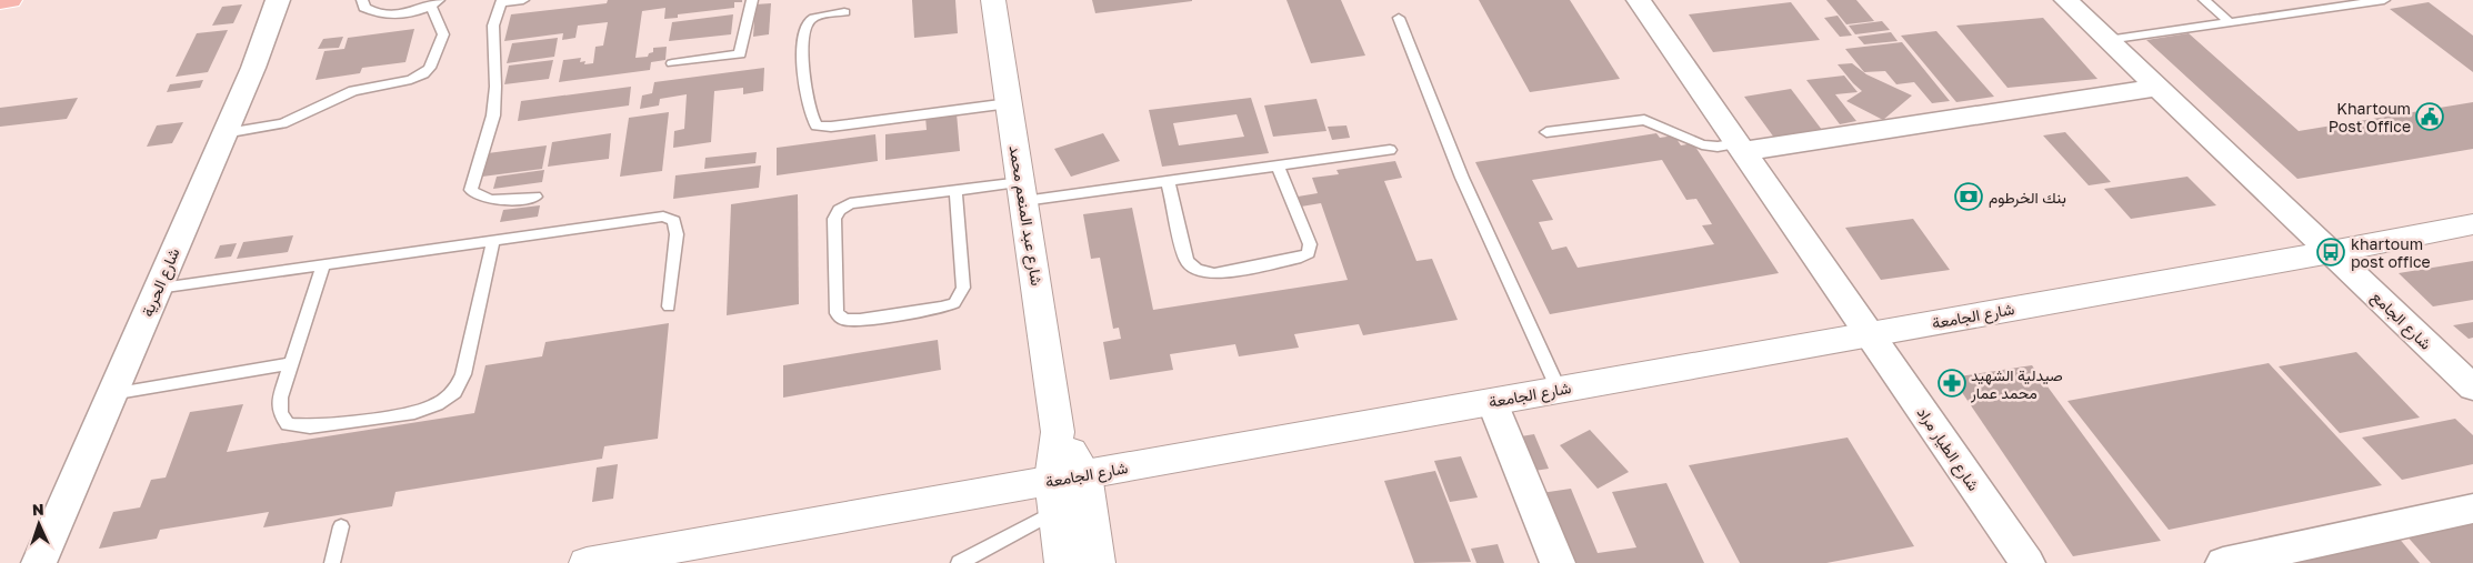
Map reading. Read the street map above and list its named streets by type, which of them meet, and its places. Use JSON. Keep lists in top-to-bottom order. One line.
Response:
{"streets":{"main road":["شارع عبد المنعم محمد","شارع الجامعة"],"street":["شارع الحرية","شارع الجامع","شارع الطيار مراد"]},"crossings":[["شارع عبد المنعم محمد","شارع الجامعة"],["شارع الجامعة","شارع الجامع"],["شارع الجامعة","شارع الطيار مراد"]],"places":{"public building":["Khartoum Post Office"],"bank":["بنك الخرطوم"],"bus stop":["khartoum post office"],"pharmacy":["صيدلية الشهيد محمد عمار"]},"north":"top"}
